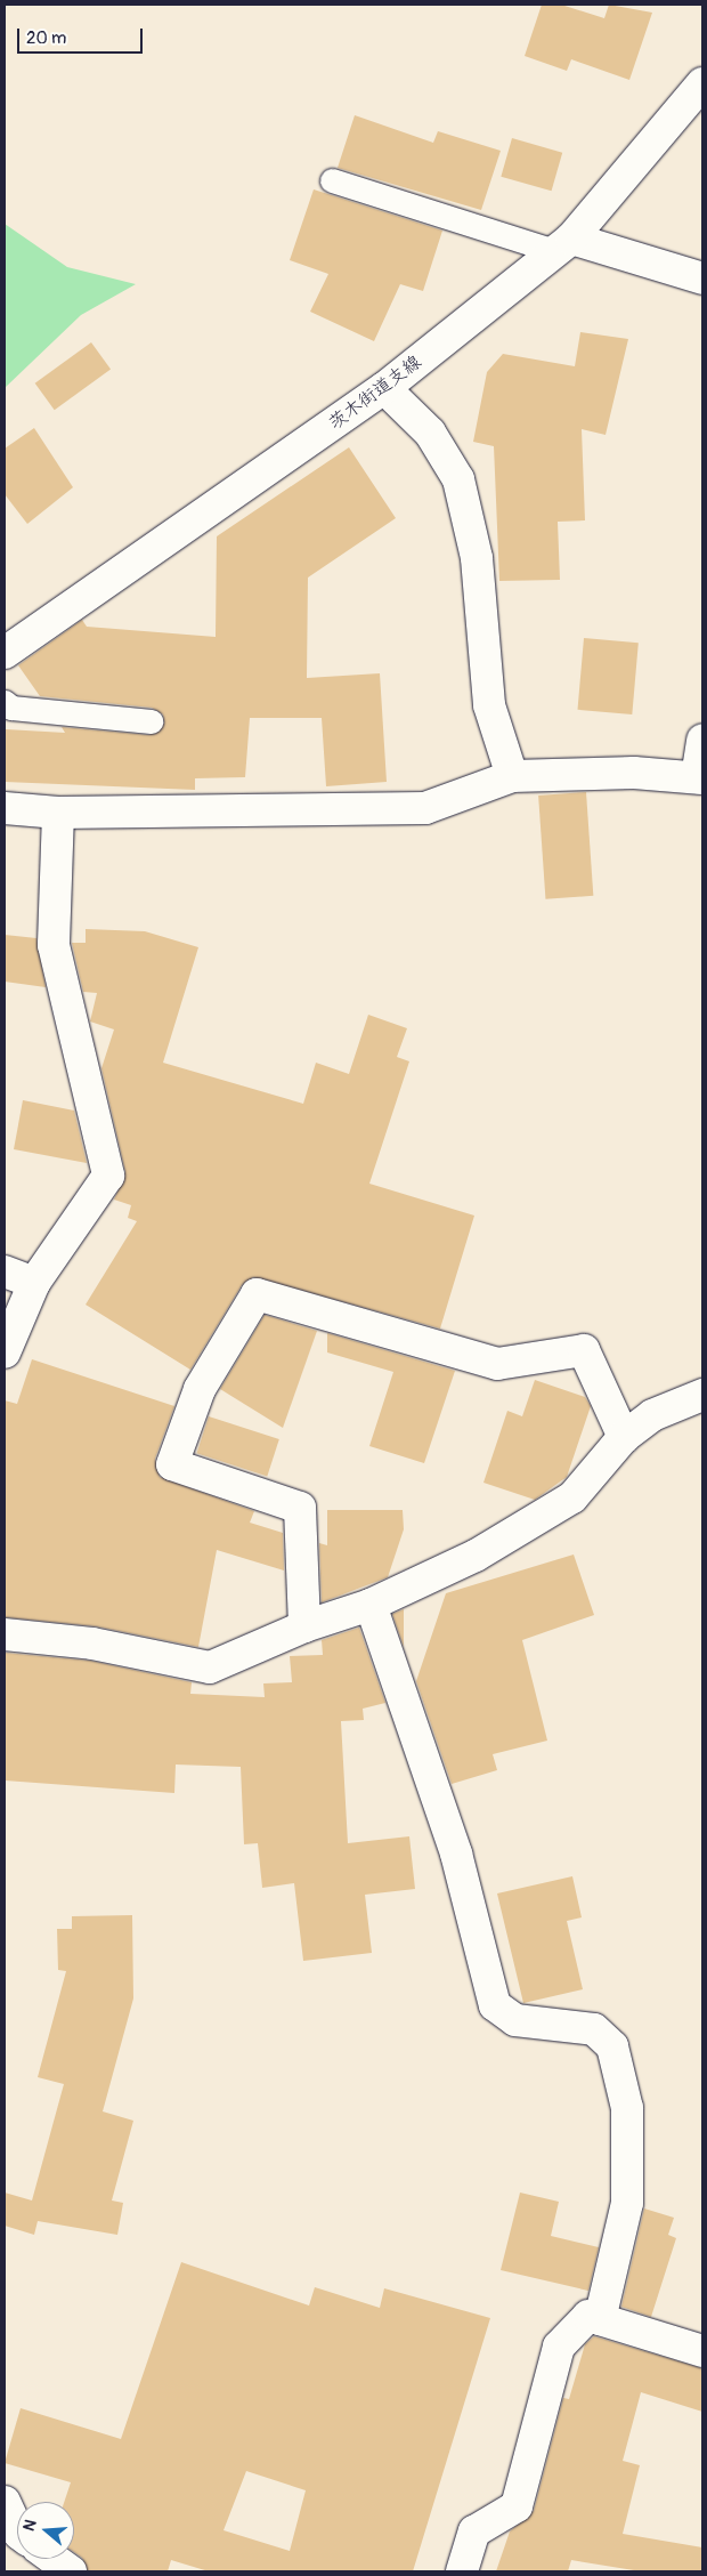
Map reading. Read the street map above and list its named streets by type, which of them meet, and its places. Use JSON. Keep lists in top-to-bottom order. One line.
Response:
{"streets":{"street":["茨木街道支線"]},"scale_bar":"20 m","north":"left"}
